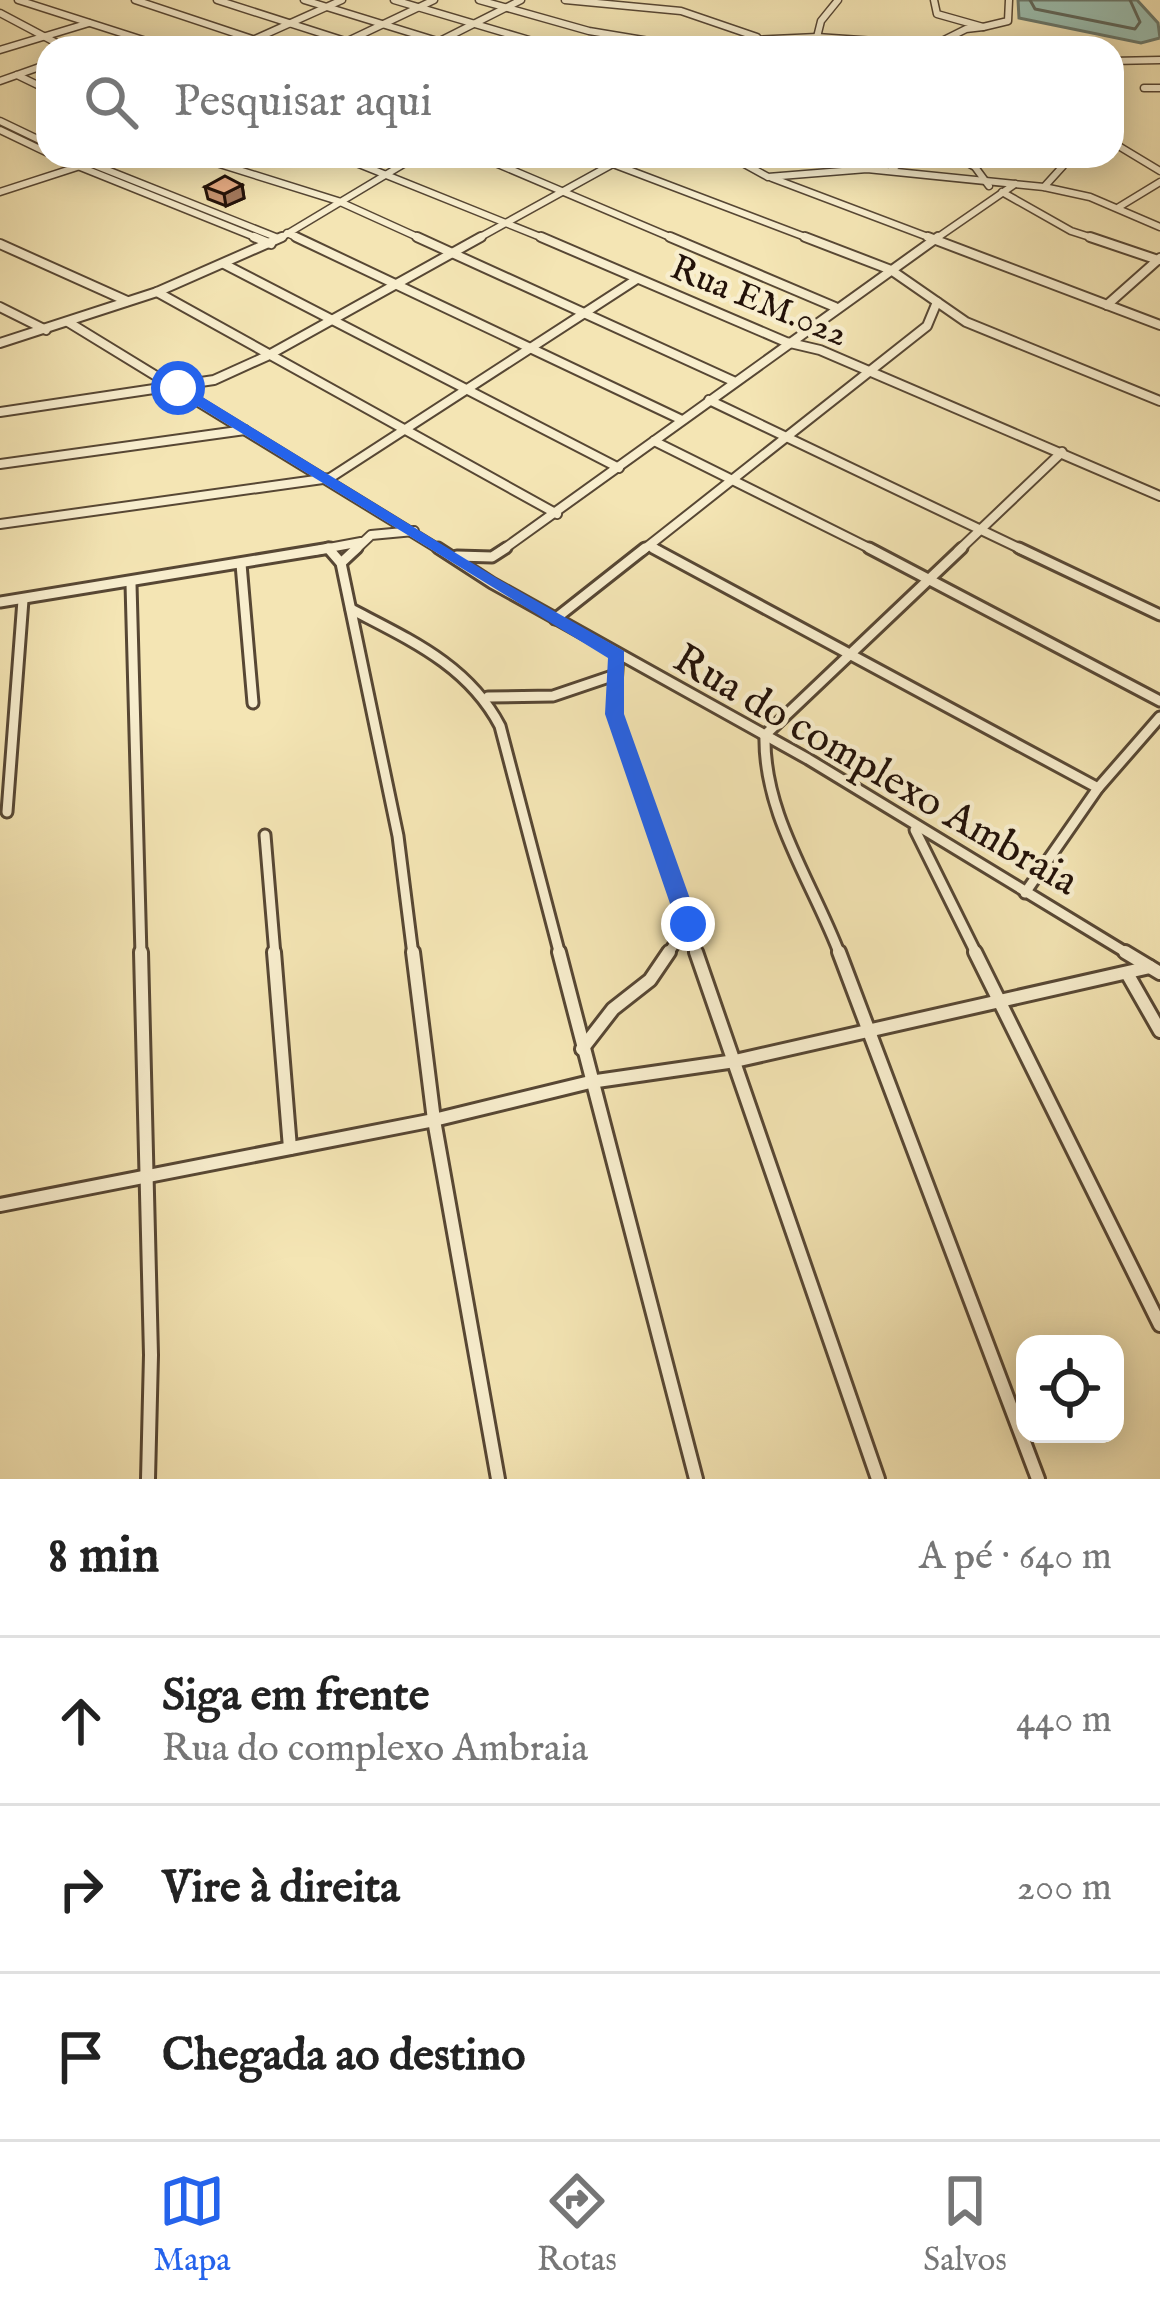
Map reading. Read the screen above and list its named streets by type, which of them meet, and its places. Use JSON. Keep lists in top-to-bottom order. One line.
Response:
{"streets":{"street":["Rua EM.022","Rua do complexo Ambraia"]},"page":{"search":"Pesquisar aqui","heading":["8 min","A pé · 640 m"],"list":[["Siga em frente","Rua do complexo Ambraia","440 m"],["Vire à direita","200 m"],"Chegada ao destino"],"nav":["Mapa","Rotas","Salvos"]}}
